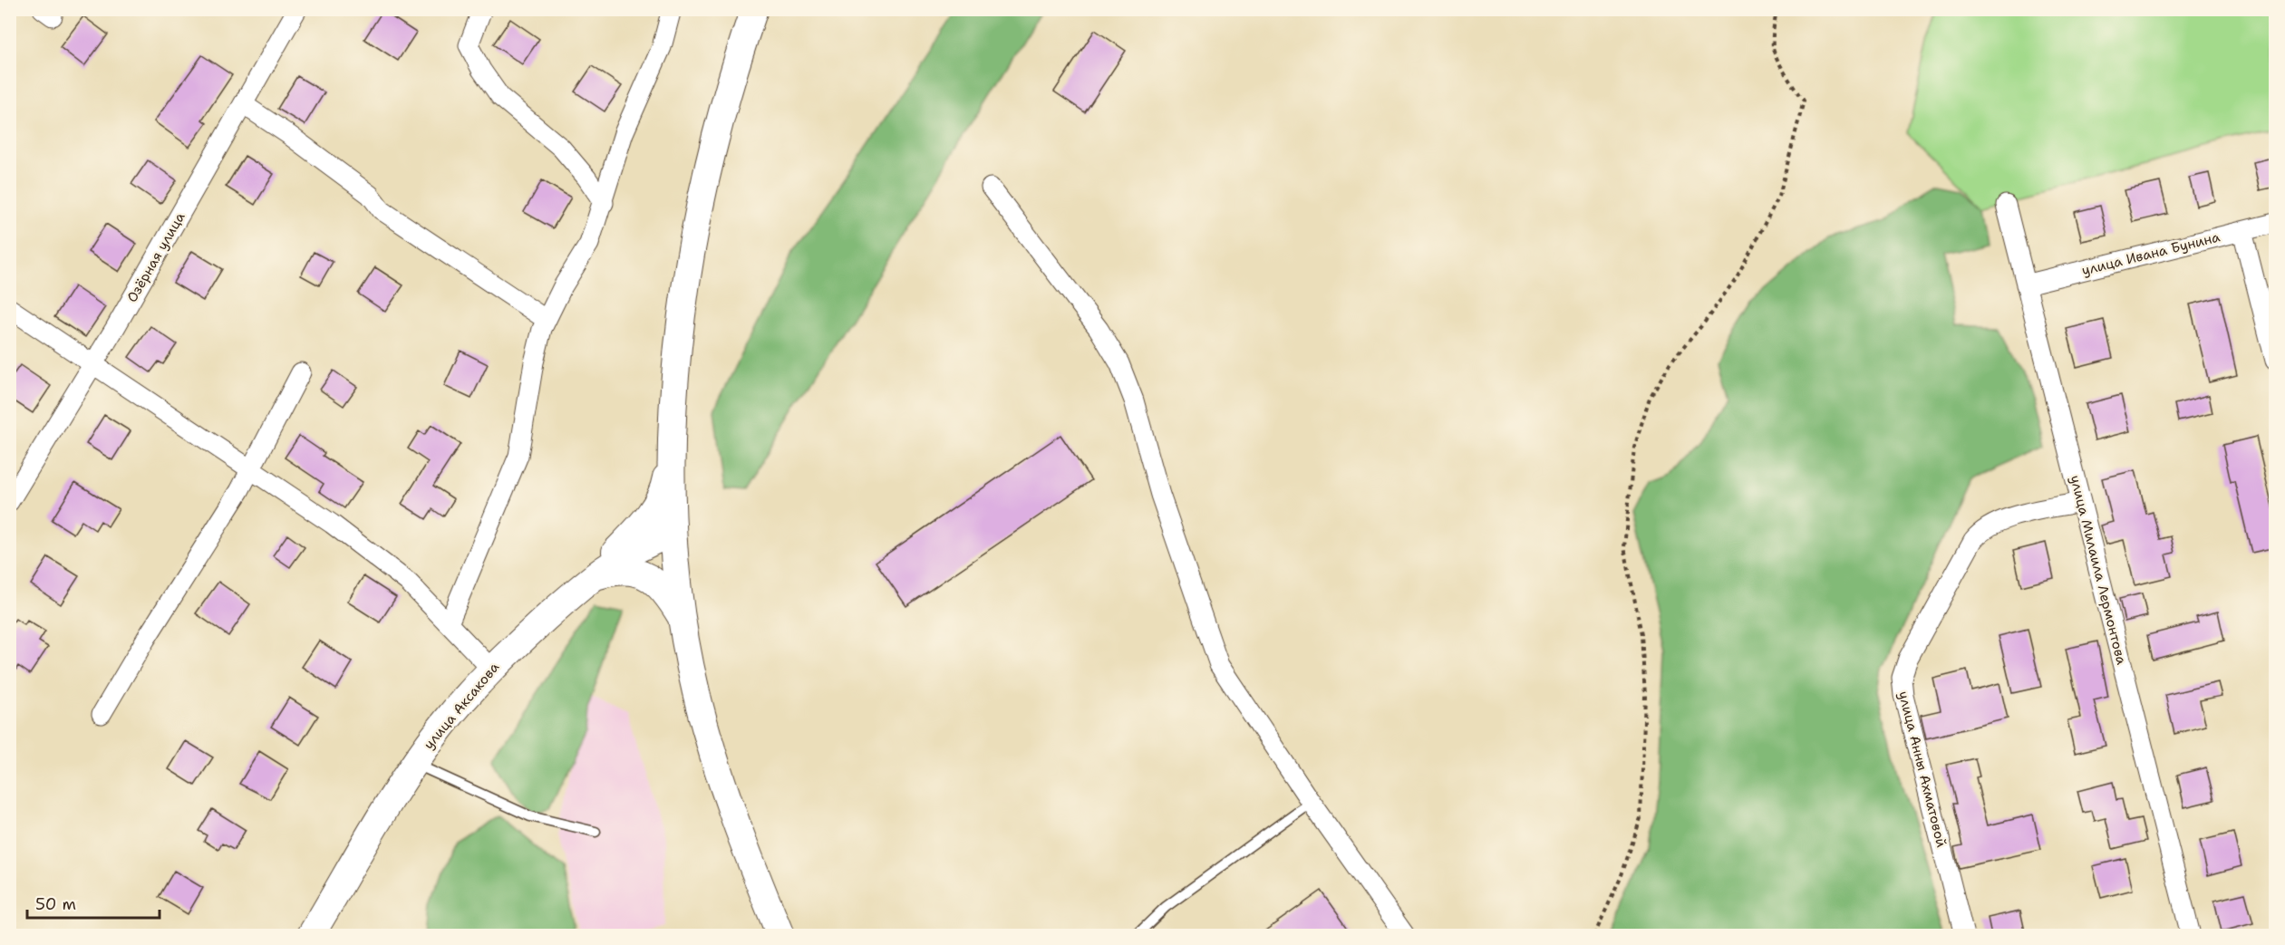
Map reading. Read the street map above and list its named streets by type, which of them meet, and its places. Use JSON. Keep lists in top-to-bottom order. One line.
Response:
{"streets":{"main road":["улица Аксакова"],"street":["улица Ивана Бунина","Озёрная улица","улица Милаила Лермонтова","улица Анны Ахматовой"]},"crossings":[["улица Ивана Бунина","улица Милаила Лермонтова"],["улица Милаила Лермонтова","улица Анны Ахматовой"]],"scale_bar":"50 m"}
